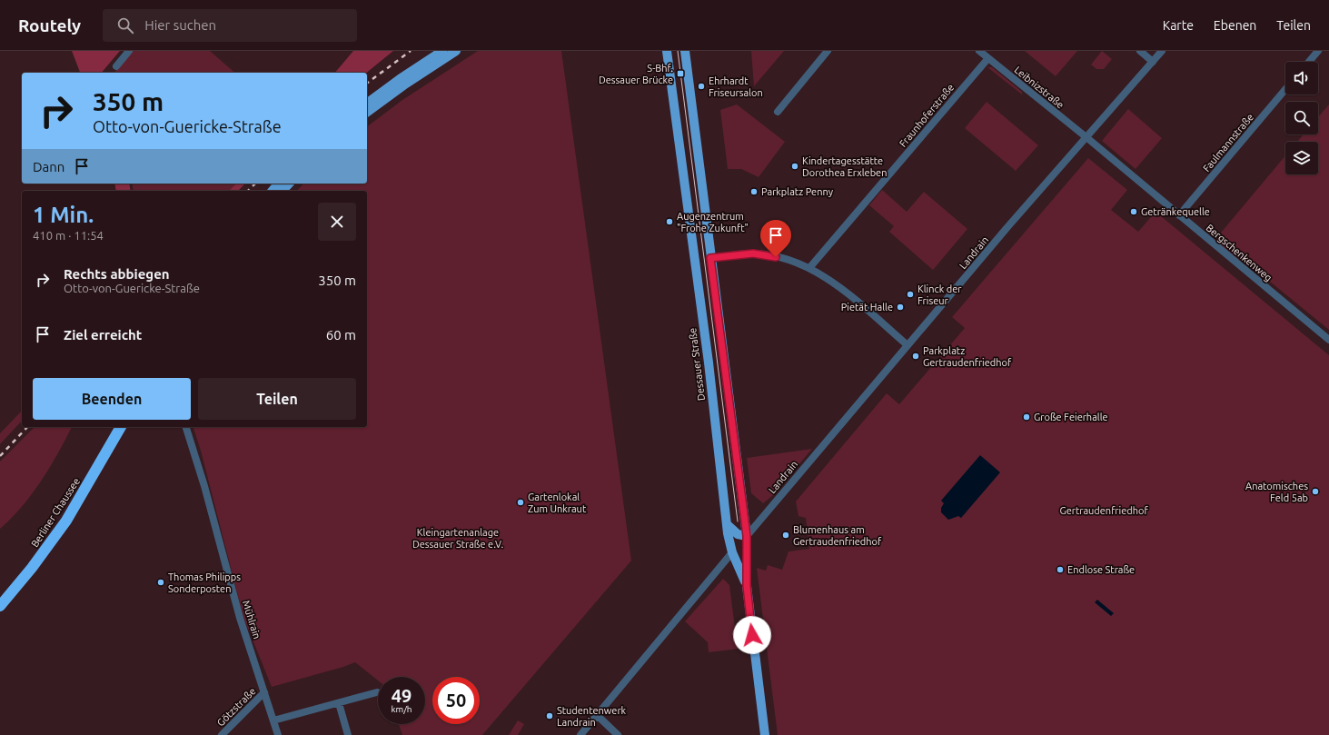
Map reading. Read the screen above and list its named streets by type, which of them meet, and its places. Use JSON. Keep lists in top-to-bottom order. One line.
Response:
{"streets":{"highway":["Berliner Chaussee"],"main road":["Dessauer Straße"],"street":["Leibnizstraße","Fraunhoferstraße","Faulmannstraße","Landrain","Bergschenkenweg","Mühlrain","Götzstraße"]},"crossings":[["Leibnizstraße","Fraunhoferstraße"],["Leibnizstraße","Landrain"],["Leibnizstraße","Bergschenkenweg"],["Faulmannstraße","Bergschenkenweg"],["Landrain","Bergschenkenweg"],["Landrain","Dessauer Straße"],["Mühlrain","Götzstraße"]],"parks":["Gertraudenfriedhof","Kleingartenanlage Dessauer Straße e.V."],"places":{"transit":["S-Bhf. Dessauer Brücke"],"other":["Ehrhardt Friseursalon","Kindertagesstätte Dorothea Erxleben","Parkplatz Penny","Getränkequelle","Augenzentrum \"Frohe Zukunft\"","Klinck der Friseur","Pietät Halle","Parkplatz Gertraudenfriedhof","Große Feierhalle","Anatomisches Feld 5ab","Gartenlokal Zum Unkraut","Blumenhaus am Gertraudenfriedhof","Endlose Straße","Thomas Philipps Sonderposten","Studentenwerk Landrain"]},"page":{"header":"Routely","search":"Hier suchen","nav":["Karte","Ebenen","Teilen"],"turn":["350 m","Otto-von-Guericke-Straße"],"then":"Dann","heading":["1 Min.","410 m · 11:54"],"list":[{"name":"Rechts abbiegen","note":"Otto-von-Guericke-Straße","value":"350 m"},{"name":"Ziel erreicht","value":"60 m"}],"buttons":["Beenden","Teilen"],"speed":"49 km/h","limit":"50"}}
